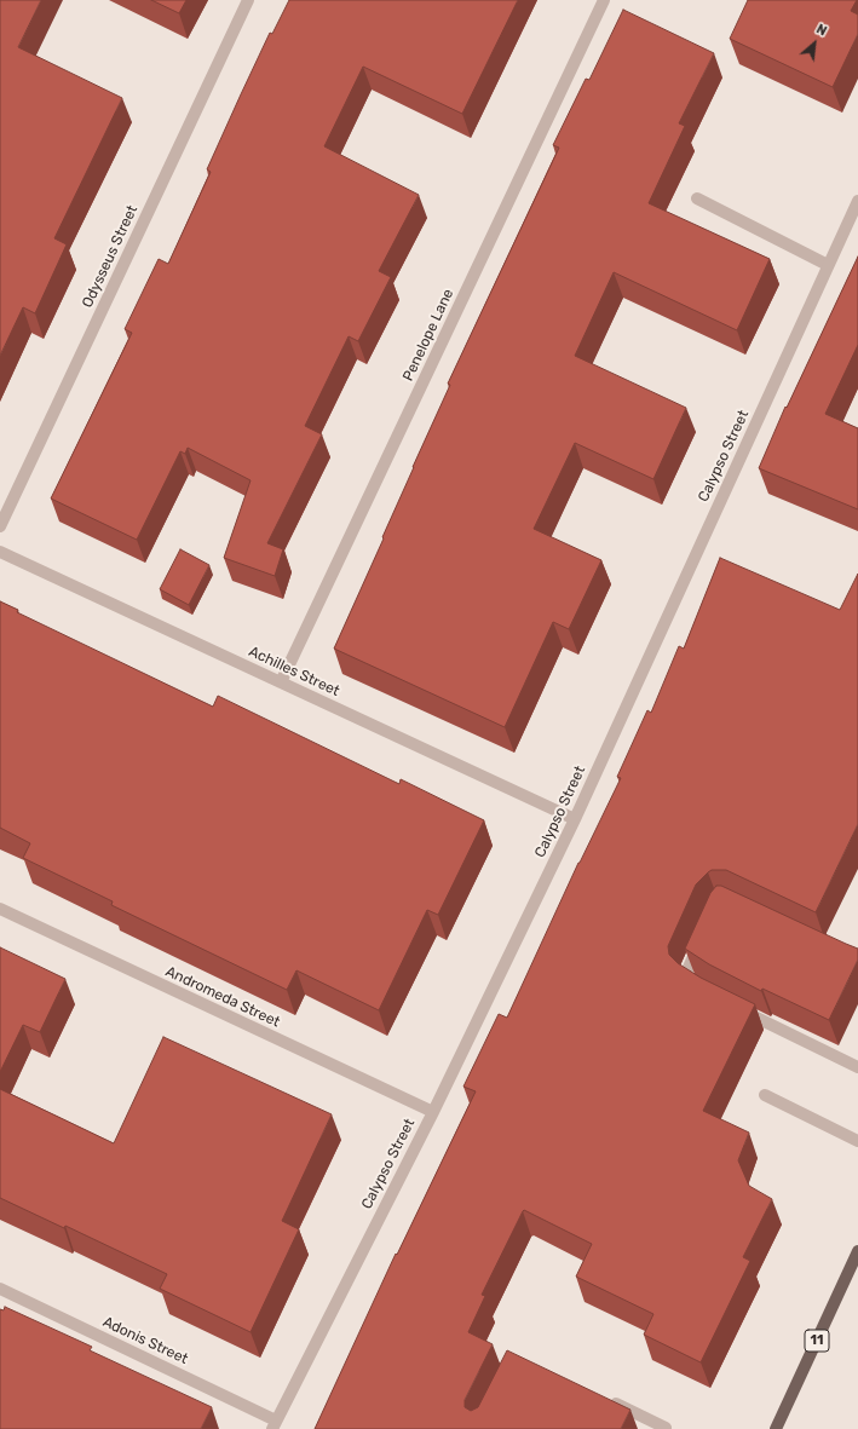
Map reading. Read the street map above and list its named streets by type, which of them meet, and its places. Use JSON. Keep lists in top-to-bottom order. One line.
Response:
{"streets":{"main road":["11"],"street":["Odysseus Street","Penelope Lane","Calypso Street","Achilles Street","Andromeda Street","Adonis Street"]},"crossings":[["Penelope Lane","Achilles Street"],["Calypso Street","Achilles Street"],["Calypso Street","Andromeda Street"],["Calypso Street","Adonis Street"]],"north":"top right"}
